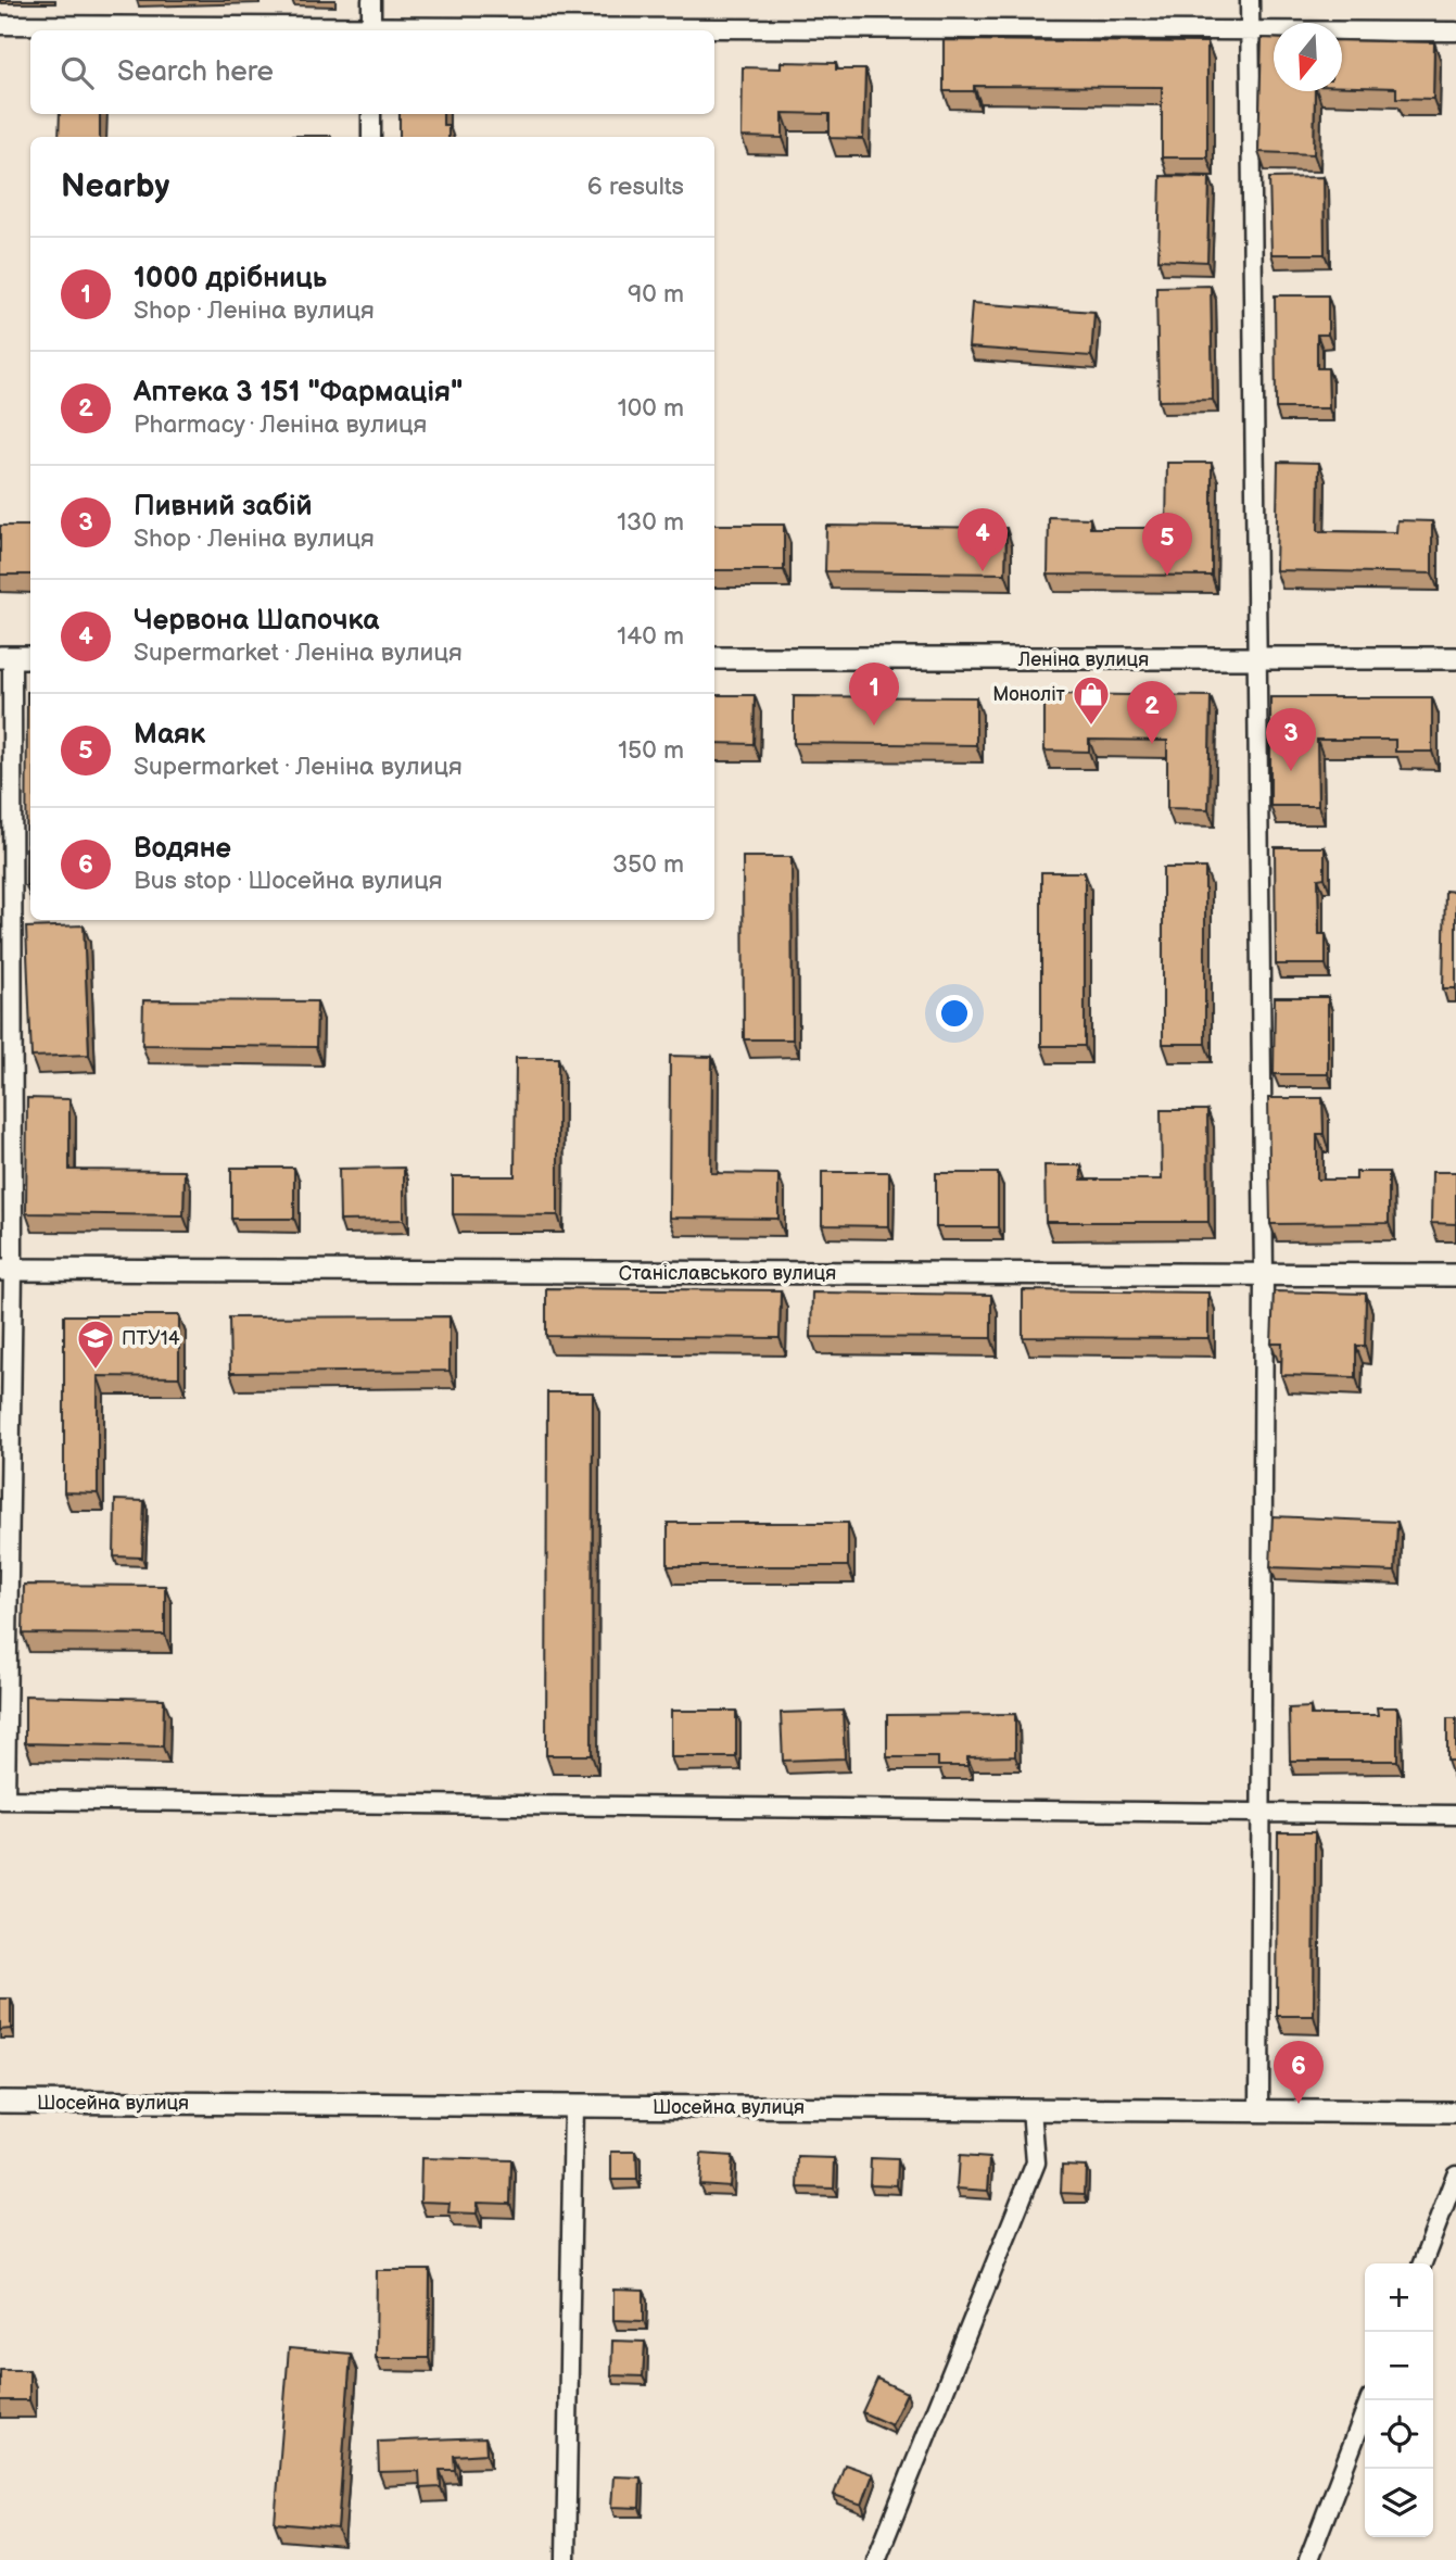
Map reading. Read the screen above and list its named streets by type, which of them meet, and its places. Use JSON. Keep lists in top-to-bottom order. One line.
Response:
{"streets":{"street":["Леніна вулиця","Станіславського вулиця","Шосейна вулиця"]},"places":{"shop":["Моноліт"],"school or university":["ПТУ14"]},"north":"bottom","page":{"search":"Search here","heading":["Nearby","6 results"],"list":[{"mark":"1","name":"1000 дрібниць","note":"Shop · Леніна вулиця","value":"90 m"},{"mark":"2","name":"Аптека 3 151 \"Фармація\"","note":"Pharmacy · Леніна вулиця","value":"100 m"},{"mark":"3","name":"Пивний забій","note":"Shop · Леніна вулиця","value":"130 m"},{"mark":"4","name":"Червона Шапочка","note":"Supermarket · Леніна вулиця","value":"140 m"},{"mark":"5","name":"Маяк","note":"Supermarket · Леніна вулиця","value":"150 m"},{"mark":"6","name":"Водяне","note":"Bus stop · Шосейна вулиця","value":"350 m"}],"pins":["4","5","1","2","3","6"],"map_buttons":["+","−"]}}
